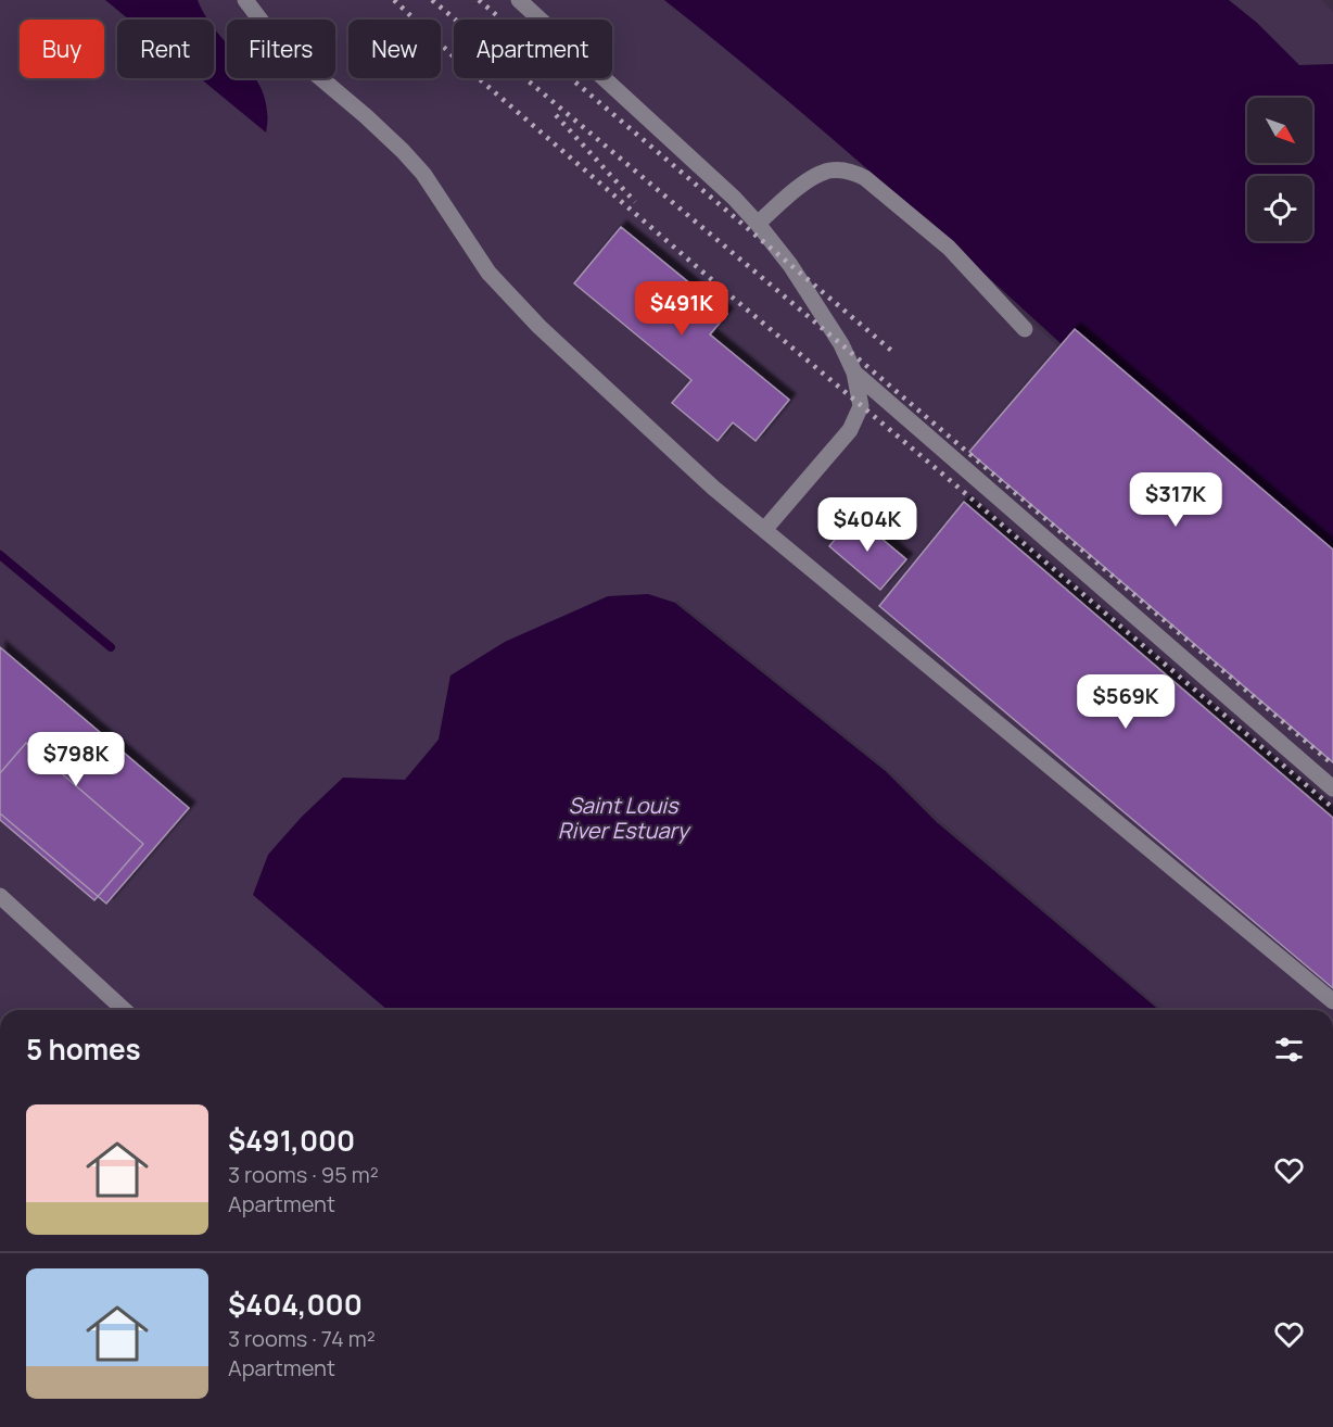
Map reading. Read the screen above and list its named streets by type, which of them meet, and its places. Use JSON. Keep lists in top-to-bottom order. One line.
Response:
{"water":["Saint Louis River Estuary"],"north":"bottom right","page":{"chip":["Buy","Rent","Filters","New","Apartment"],"price":["$491K","$317K","$404K","$569K","$798K"],"heading":"5 homes","list":[{"name":"$491,000","note":"3 rooms · 95 m² · Apartment"},{"name":"$404,000","note":"3 rooms · 74 m² · Apartment"}]}}
